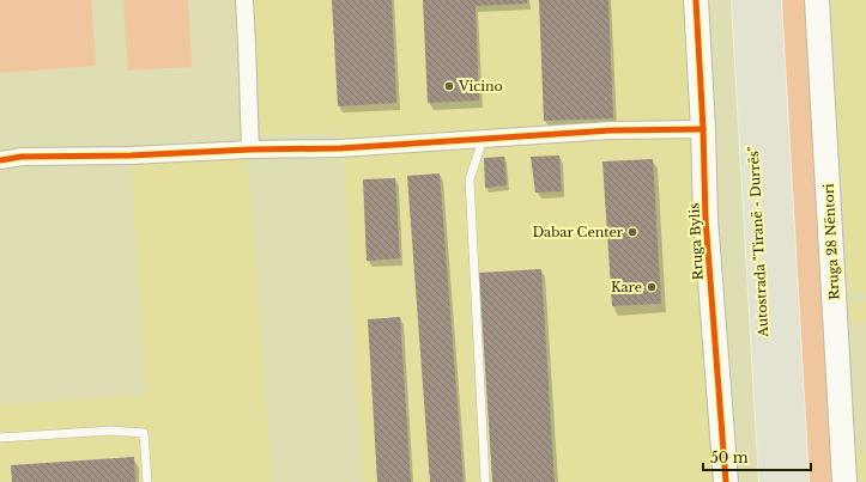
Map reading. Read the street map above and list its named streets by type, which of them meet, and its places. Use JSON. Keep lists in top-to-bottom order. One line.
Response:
{"streets":{"highway":["Autostrada \"Tiranë - Durrës\""],"main road":["Rruga Bylis","Rruga 28 Nëntori"]},"places":["Vicino","Dabar Center","Kare"],"scale_bar":"50 m"}
